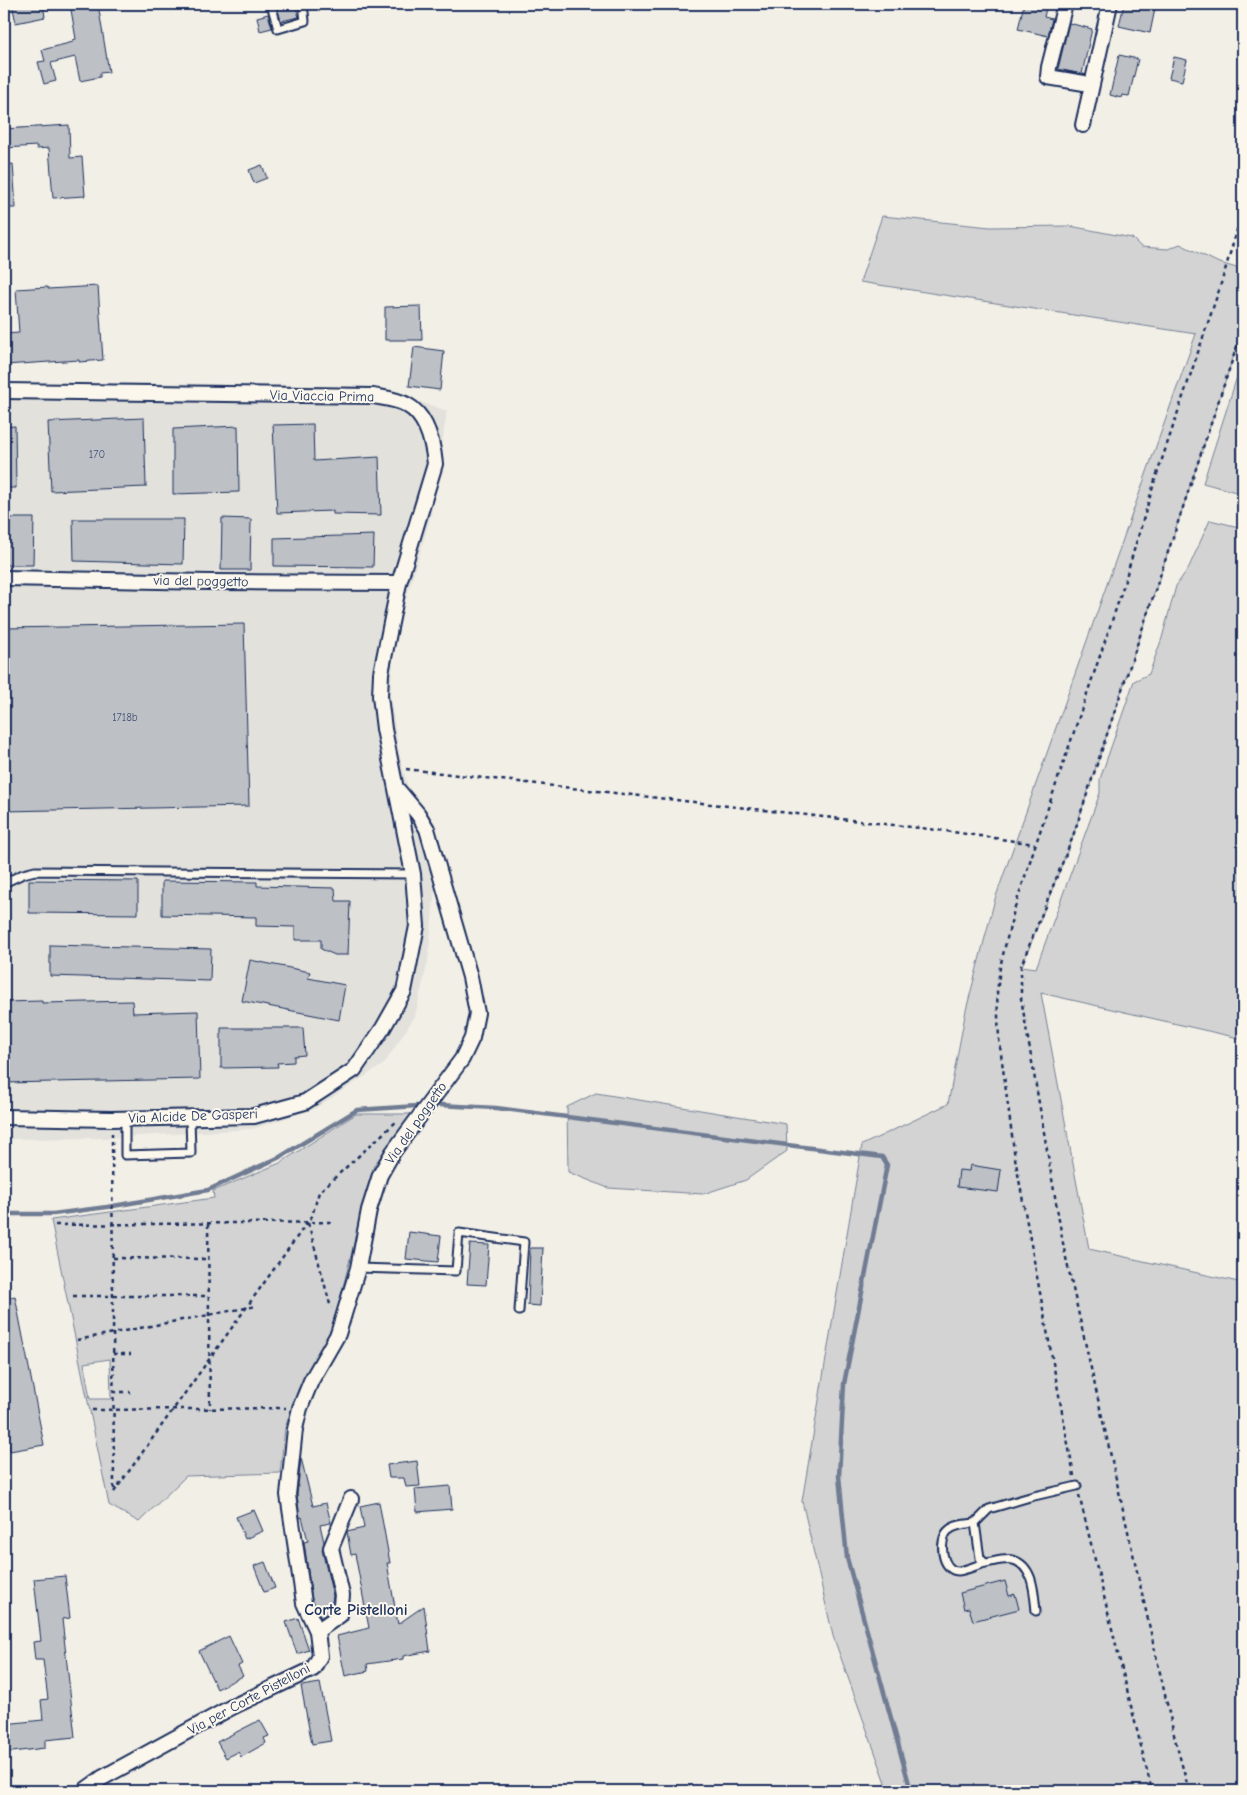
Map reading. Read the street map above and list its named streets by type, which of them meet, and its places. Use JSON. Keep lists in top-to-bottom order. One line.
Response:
{"streets":{"street":["Via Viaccia Prima","via del poggetto","Via Alcide De Gasperi","Via del poggetto","Via per Corte Pistelloni"]},"crossings":[["Via Viaccia Prima","via del poggetto"],["Via Viaccia Prima","Via Alcide De Gasperi"],["Via Viaccia Prima","Via del poggetto"],["Via Alcide De Gasperi","Via del poggetto"],["Via del poggetto","Via per Corte Pistelloni"]],"districts":["Corte Pistelloni"],"house_numbers":["170","1718b"]}
